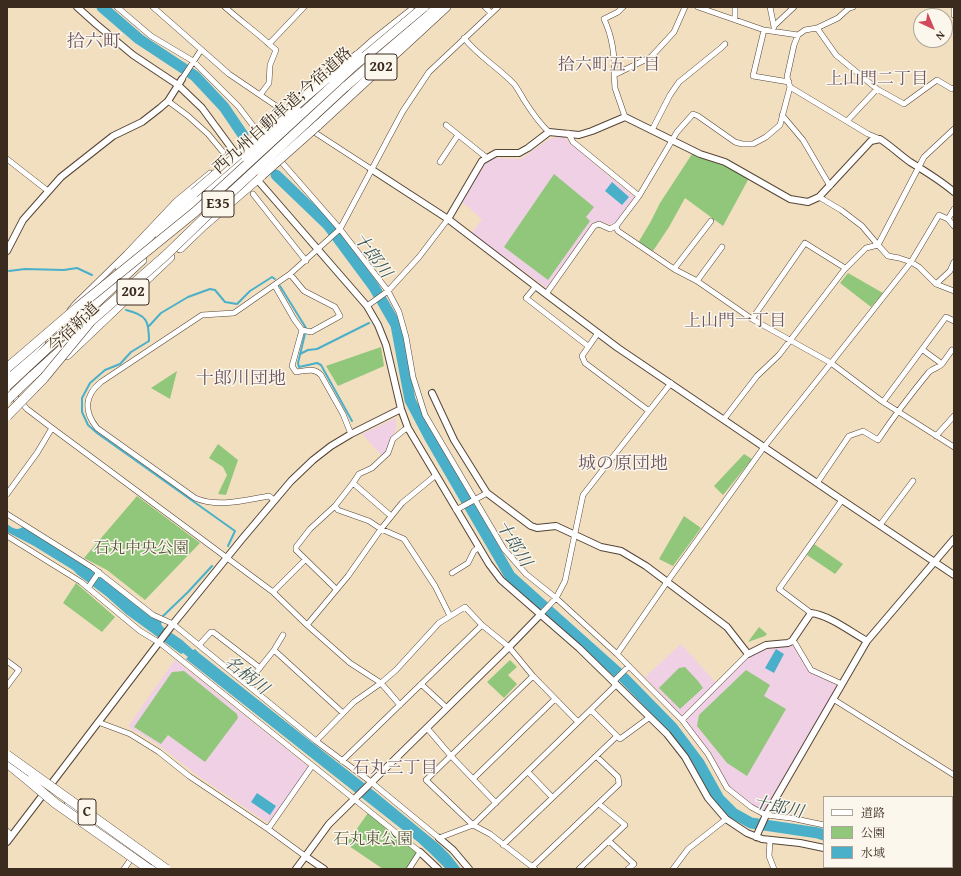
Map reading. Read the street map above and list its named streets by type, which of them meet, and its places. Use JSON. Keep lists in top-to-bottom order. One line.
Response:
{"streets":{"highway":["202","西九州自動車道;今宿道路","E35","今宿新道","C"]},"crossings":[["西九州自動車道;今宿道路","今宿新道"]],"districts":["拾六町","拾六町五丁目","上山門二丁目","上山門一丁目","十郎川団地","城の原団地","石丸三丁目"],"water":["十郎川","名柄川"],"parks":["石丸中央公園","石丸東公園"],"legend":["道路","公園","水域"],"north":"bottom right"}
